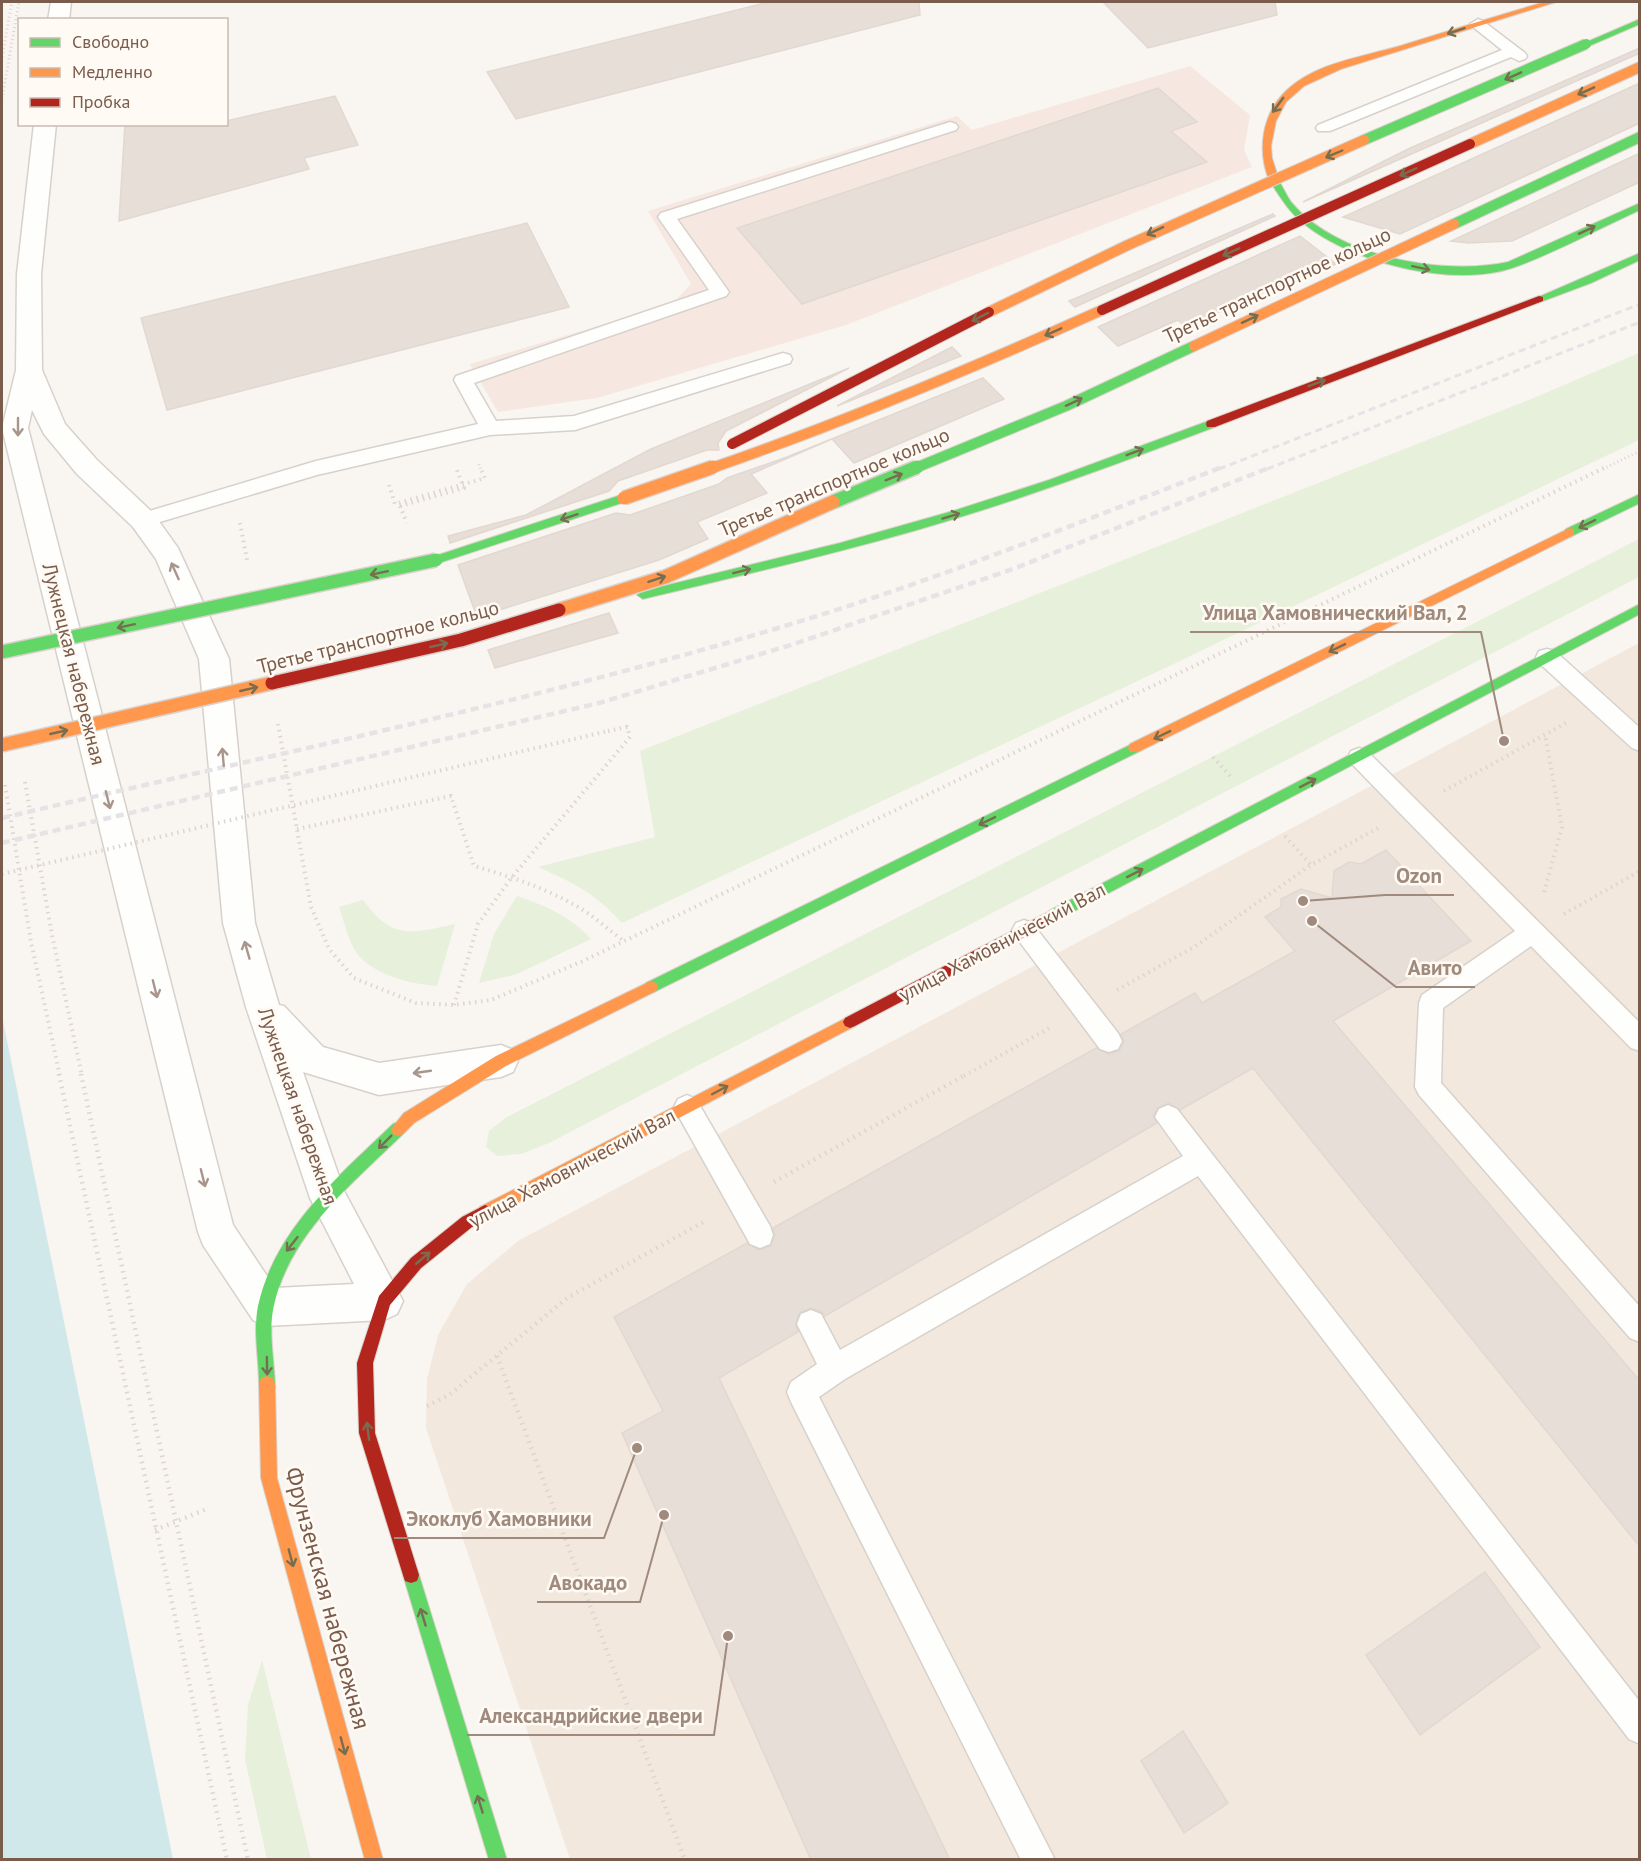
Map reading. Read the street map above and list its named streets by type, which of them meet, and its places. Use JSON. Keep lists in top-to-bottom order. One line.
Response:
{"streets":{"main road":["Третье транспортное кольцо","улица Хамовнический Вал","Фрунзенская набережная"],"street":["Лужнецкая набережная"]},"crossings":[["Лужнецкая набережная","улица Хамовнический Вал"],["Лужнецкая набережная","Фрунзенская набережная"]],"places":["Улица Хамовнический Вал, 2","Ozon","Авито","Экоклуб Хамовники","Авокадо","Александрийские двери"],"legend":["Свободно","Медленно","Пробка"]}
